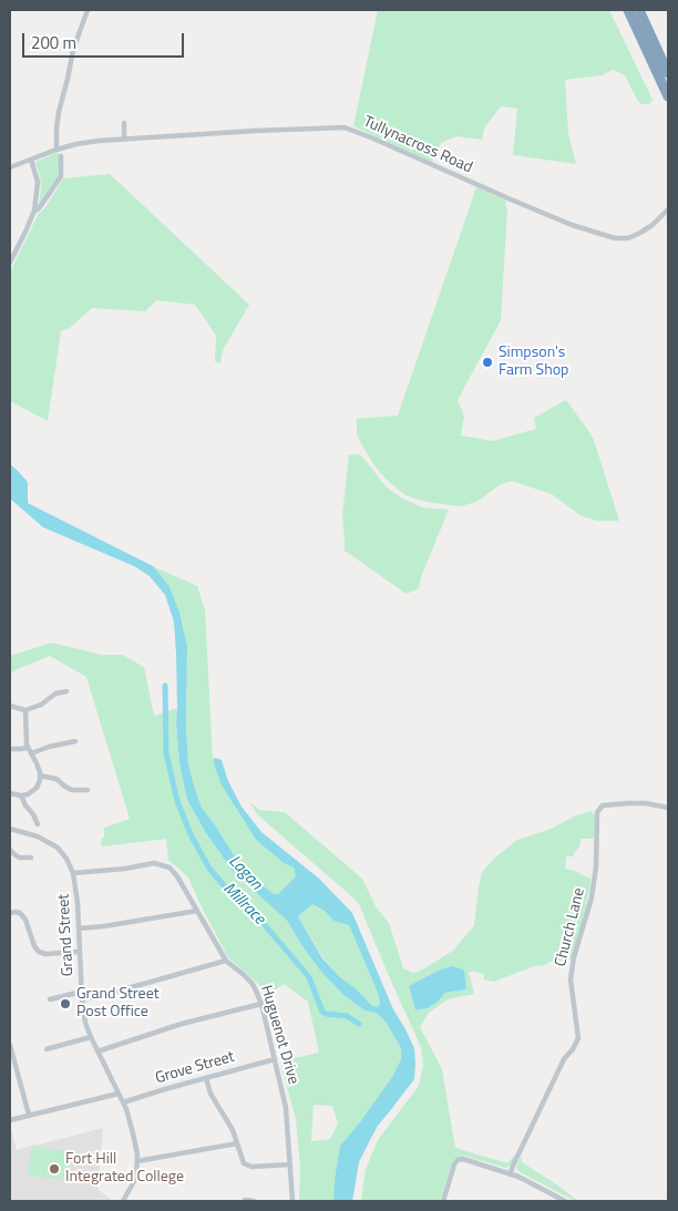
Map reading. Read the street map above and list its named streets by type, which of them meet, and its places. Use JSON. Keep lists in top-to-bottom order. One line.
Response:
{"streets":{"street":["Tullynacross Road","Church Lane","Grand Street","Huguenot Drive","Grove Street"]},"crossings":[["Grand Street","Huguenot Drive"],["Grand Street","Grove Street"],["Huguenot Drive","Grove Street"]],"water":["Lagan","Millrace"],"places":["Simpson's Farm Shop","Grand Street Post Office","Fort Hill Integrated College"],"scale_bar":"200 m"}
